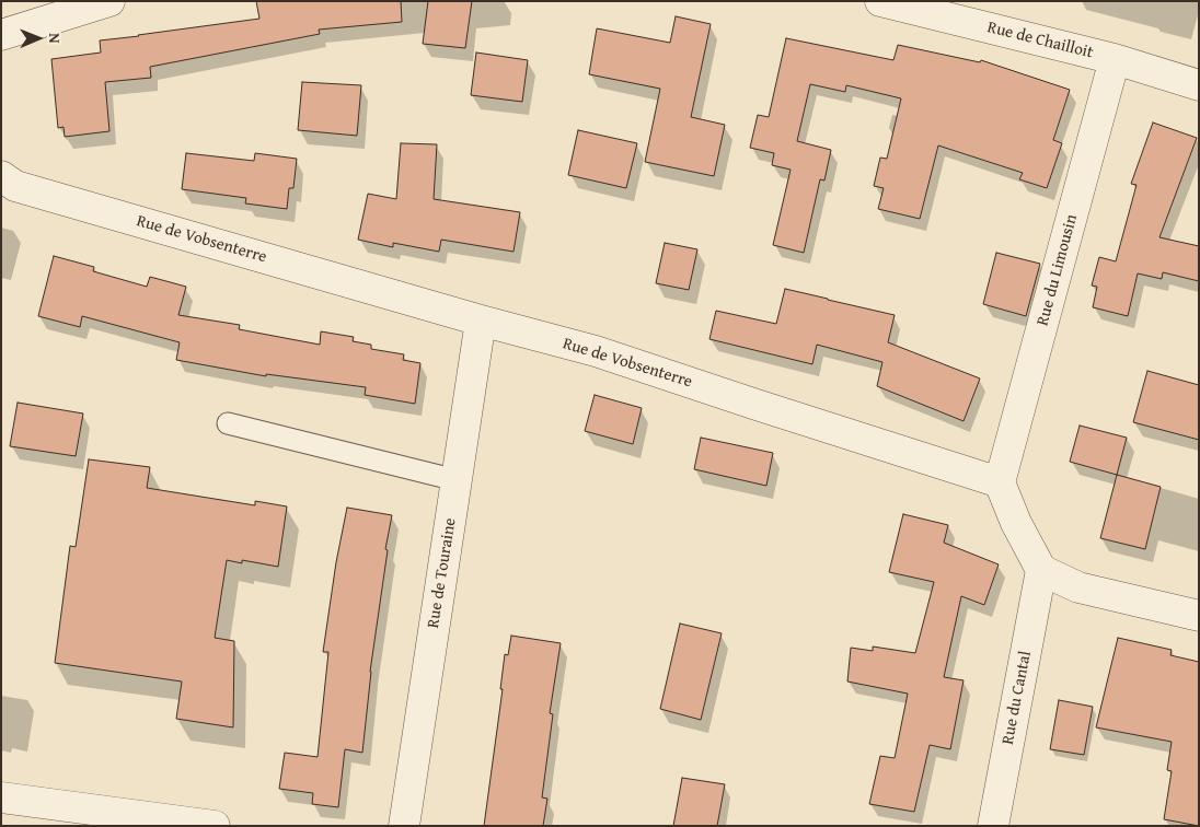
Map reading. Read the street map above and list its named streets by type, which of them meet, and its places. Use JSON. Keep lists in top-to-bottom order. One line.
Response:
{"streets":{"street":["Rue de Chailloit","Rue de Vobsenterre","Rue du Limousin","Rue de Touraine","Rue du Cantal"]},"crossings":[["Rue de Chailloit","Rue du Limousin"],["Rue de Vobsenterre","Rue du Limousin"],["Rue de Vobsenterre","Rue de Touraine"]],"north":"right"}
